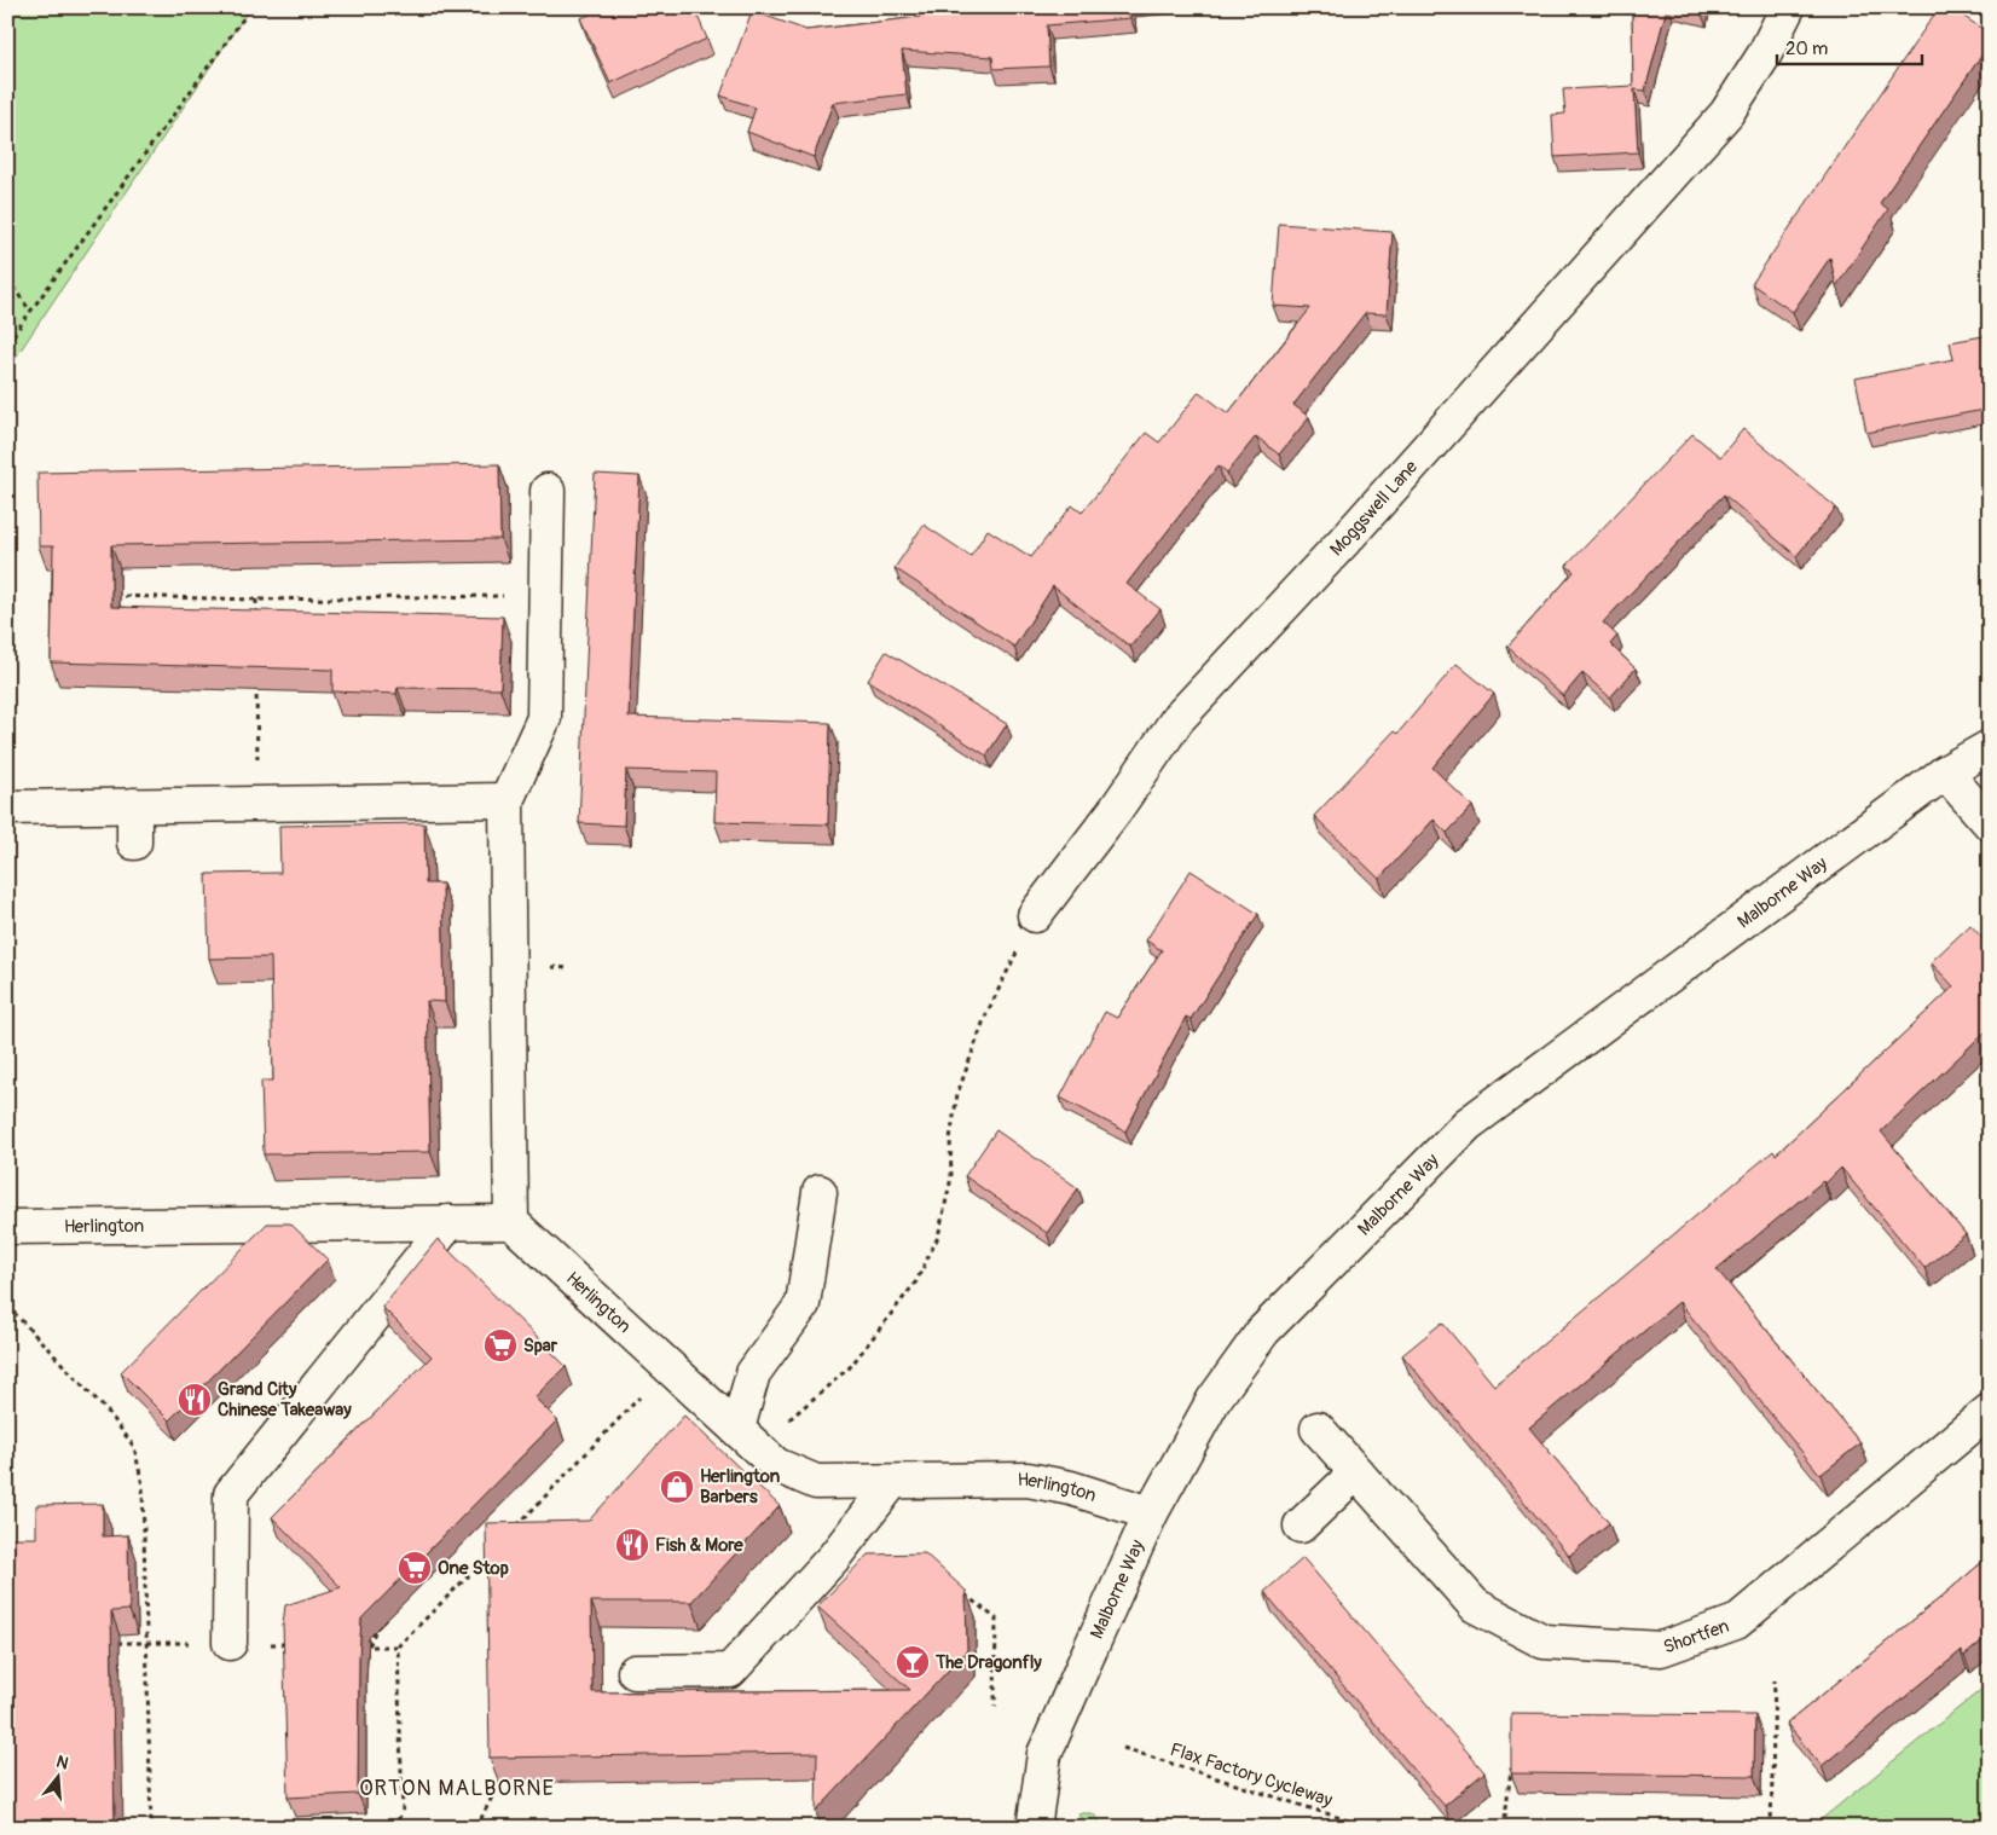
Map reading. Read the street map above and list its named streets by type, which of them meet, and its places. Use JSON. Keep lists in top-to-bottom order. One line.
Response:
{"streets":{"street":["Moggswell Lane","Malborne Way","Herlington","Shortfen"],"path":["Flax Factory Cycleway"]},"crossings":[["Malborne Way","Herlington"]],"districts":["ORTON MALBORNE"],"places":{"supermarket":["Spar","One Stop"],"restaurant":["Grand City Chinese Takeaway","Fish & More"],"shop":["Herlington Barbers"],"bar":["The Dragonfly"]},"scale_bar":"20 m","north":"top"}
